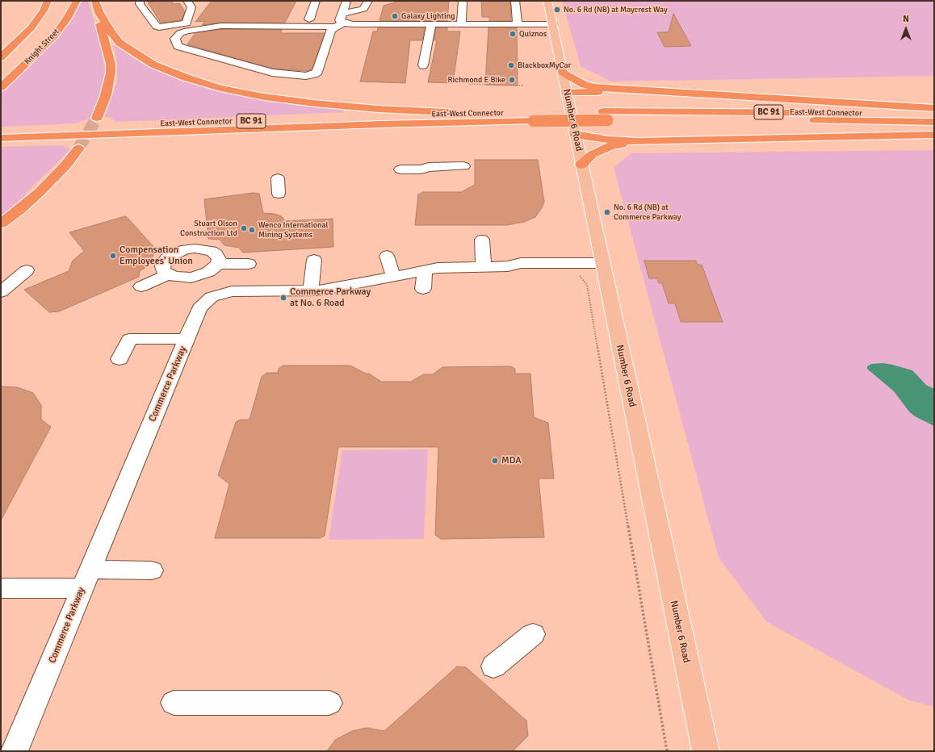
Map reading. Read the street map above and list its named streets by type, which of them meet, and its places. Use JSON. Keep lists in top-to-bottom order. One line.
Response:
{"streets":{"highway":["Knight Street","BC 91","East-West Connector"],"main road":["Number 6 Road"],"street":["Commerce Parkway"]},"crossings":[["Number 6 Road","Commerce Parkway"]],"places":["No. 6 Rd (NB) at Maycrest Way","Galaxy Lighting","Quiznos","BlackboxMyCar","Richmond E Bike","No. 6 Rd (NB) at Commerce Parkway","Stuart Olson Construction Ltd","Wenco International Mining Systems","Compensation Employees’ Union","Commerce Parkway at No. 6 Road","MDA"],"north":"top"}
